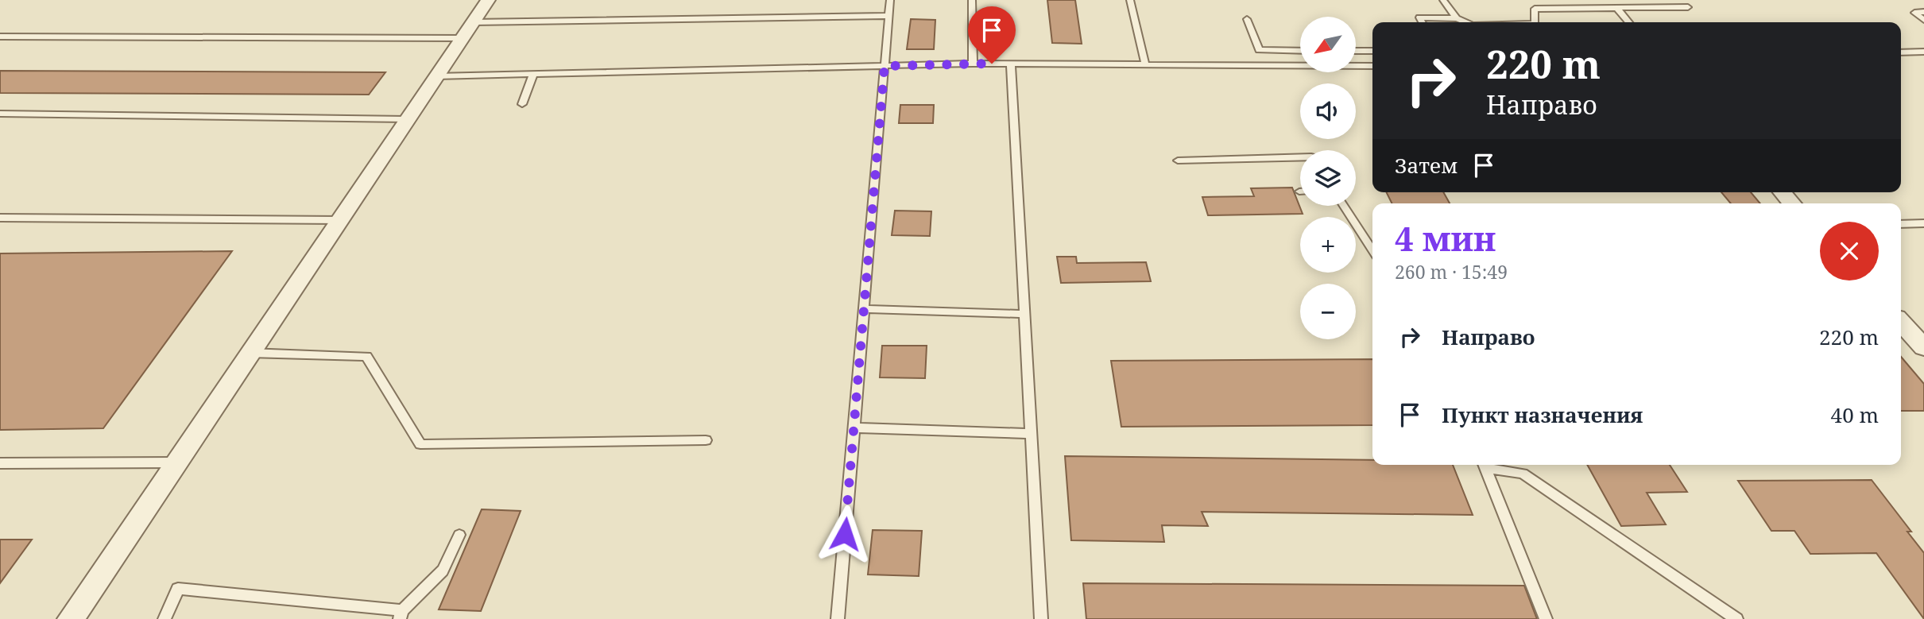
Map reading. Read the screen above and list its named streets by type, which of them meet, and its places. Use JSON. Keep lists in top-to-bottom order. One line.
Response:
{"north":"bottom left","page":{"map_buttons":["+","−"],"turn":["220 m","Направо"],"then":"Затем","heading":["4 мин","260 m · 15:49"],"list":[{"name":"Направо","value":"220 m"},{"name":"Пункт назначения","value":"40 m"}]}}
